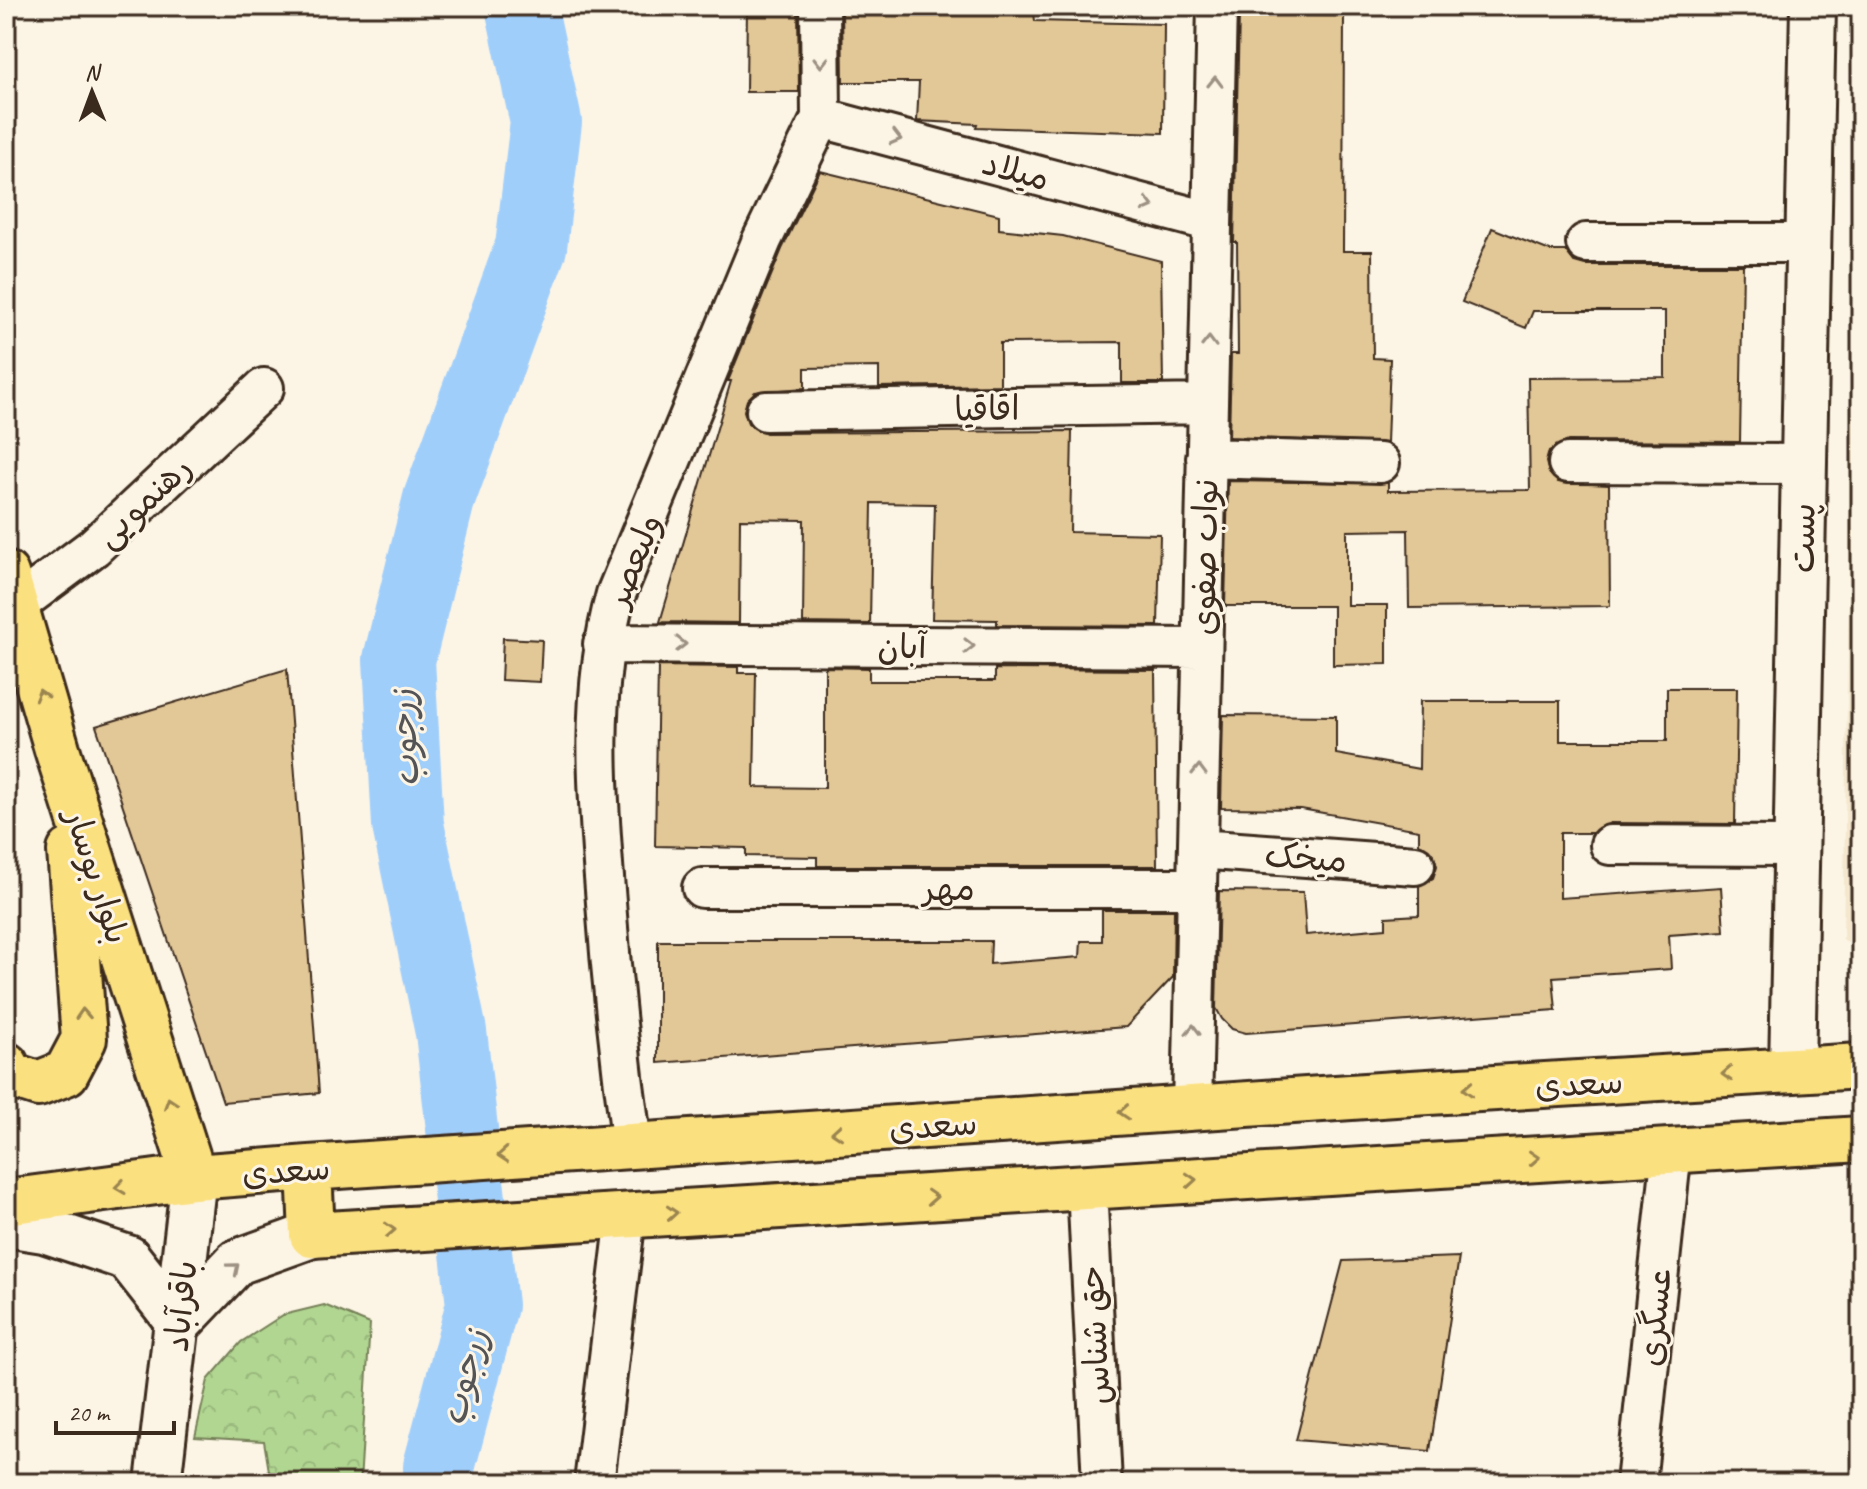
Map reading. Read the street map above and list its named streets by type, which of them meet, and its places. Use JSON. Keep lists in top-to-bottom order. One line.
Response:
{"streets":{"main road":["بلوار بوسار","سعدی"],"street":["میلاد","اقاقیا","رهنمویی","پست","نواب صفوی","ولیعصر","آبان","میخک","مهر","باقرآباد","عسگری","حق شناس"]},"crossings":[["میلاد","نواب صفوی"],["میلاد","ولیعصر"],["اقاقیا","نواب صفوی"],["رهنمویی","بلوار بوسار"],["پست","سعدی"],["نواب صفوی","آبان"],["نواب صفوی","میخک"],["نواب صفوی","مهر"],["نواب صفوی","سعدی"],["ولیعصر","آبان"],["ولیعصر","سعدی"],["بلوار بوسار","سعدی"],["بلوار بوسار","باقرآباد"],["سعدی","باقرآباد"],["سعدی","عسگری"],["سعدی","حق شناس"]],"one_way":["میلاد","نواب صفوی","آبان","بلوار بوسار"],"water":["زرجوب"],"scale_bar":"20 m","north":"top"}
